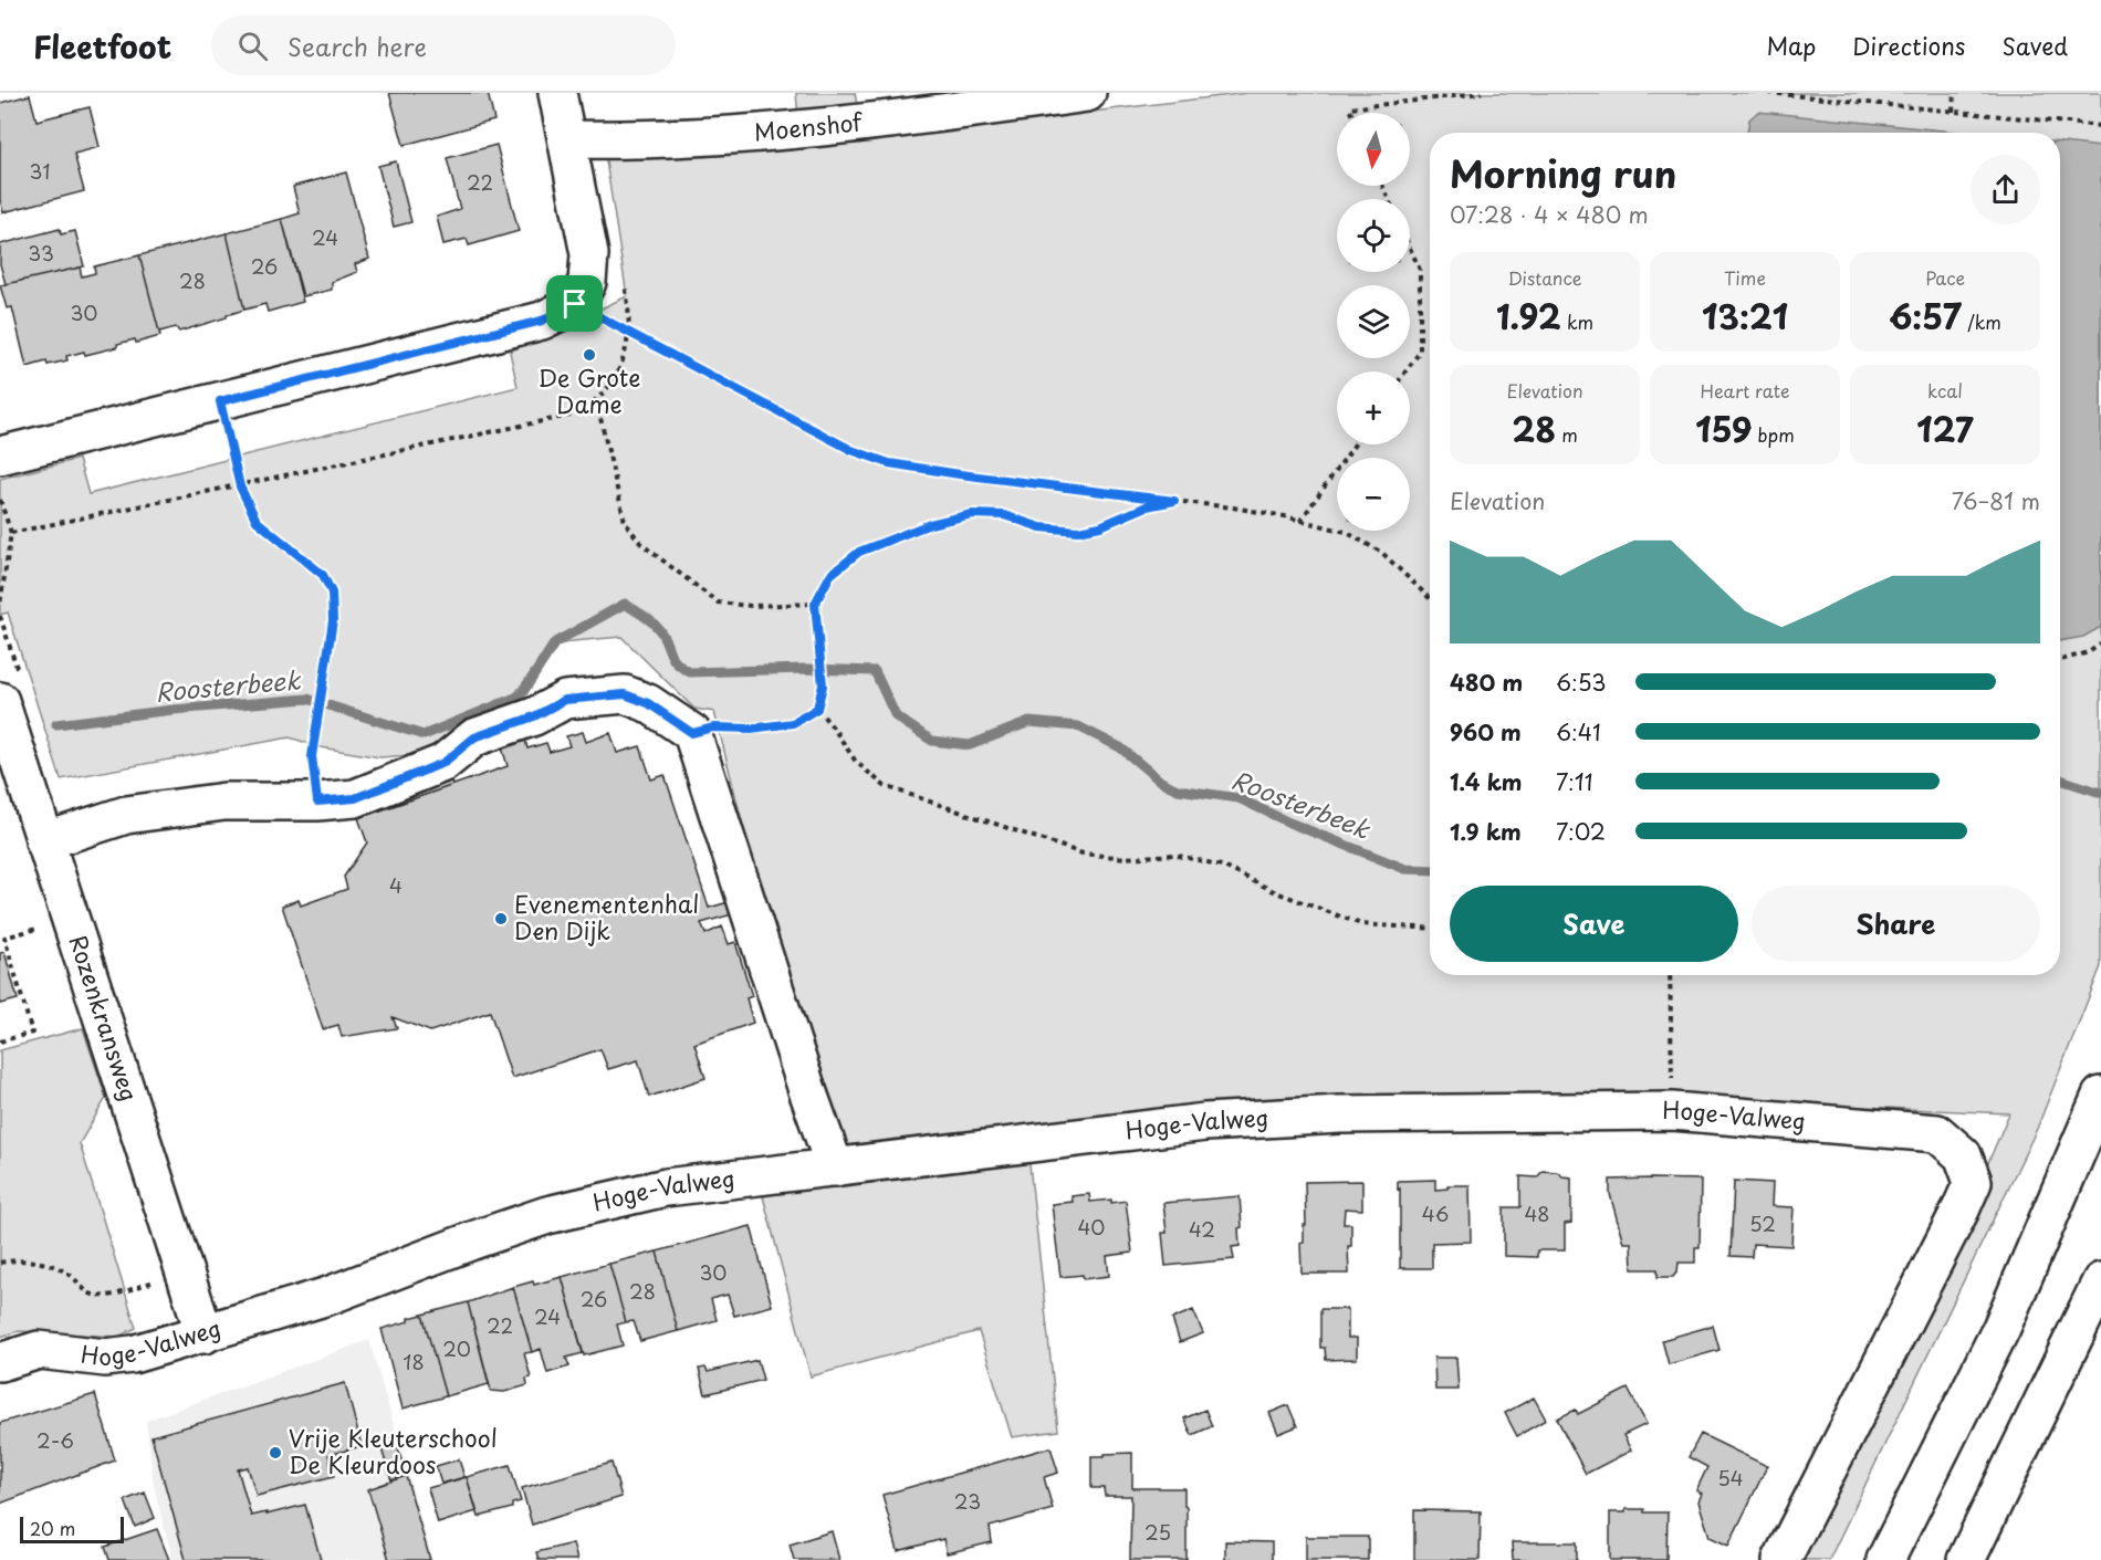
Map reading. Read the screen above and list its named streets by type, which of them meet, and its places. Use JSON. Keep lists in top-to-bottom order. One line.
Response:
{"streets":{"main road":["Moenshof","Rozenkransweg","Hoge-Valweg"]},"crossings":[["Rozenkransweg","Hoge-Valweg"]],"water":["Roosterbeek"],"places":["De Grote Dame","Evenementenhal Den Dijk","Vrije Kleuterschool De Kleurdoos"],"house_numbers":["31","22","24","33","26","28","30","4","46","48","52","40","42","30","28","26","24","22","20","18","2-6","54","23","25"],"scale_bar":"20 m","north":"bottom","page":{"header":"Fleetfoot","search":"Search here","nav":["Map","Directions","Saved"],"map_buttons":["+","−"],"heading":["Morning run","07:28 · 4 × 480 m"],"stats":[["Distance","1.92 km"],["Time","13:21"],["Pace","6:57 /km"],["Elevation","28 m"],["Heart rate","159 bpm"],["kcal","127"]],"chart":["Elevation","76–81 m"],"list":[{"name":"480 m","note":"6:53"},{"name":"960 m","note":"6:41"},{"name":"1.4 km","note":"7:11"},{"name":"1.9 km","note":"7:02"}],"buttons":["Save","Share"],"scale":"20 m"}}
